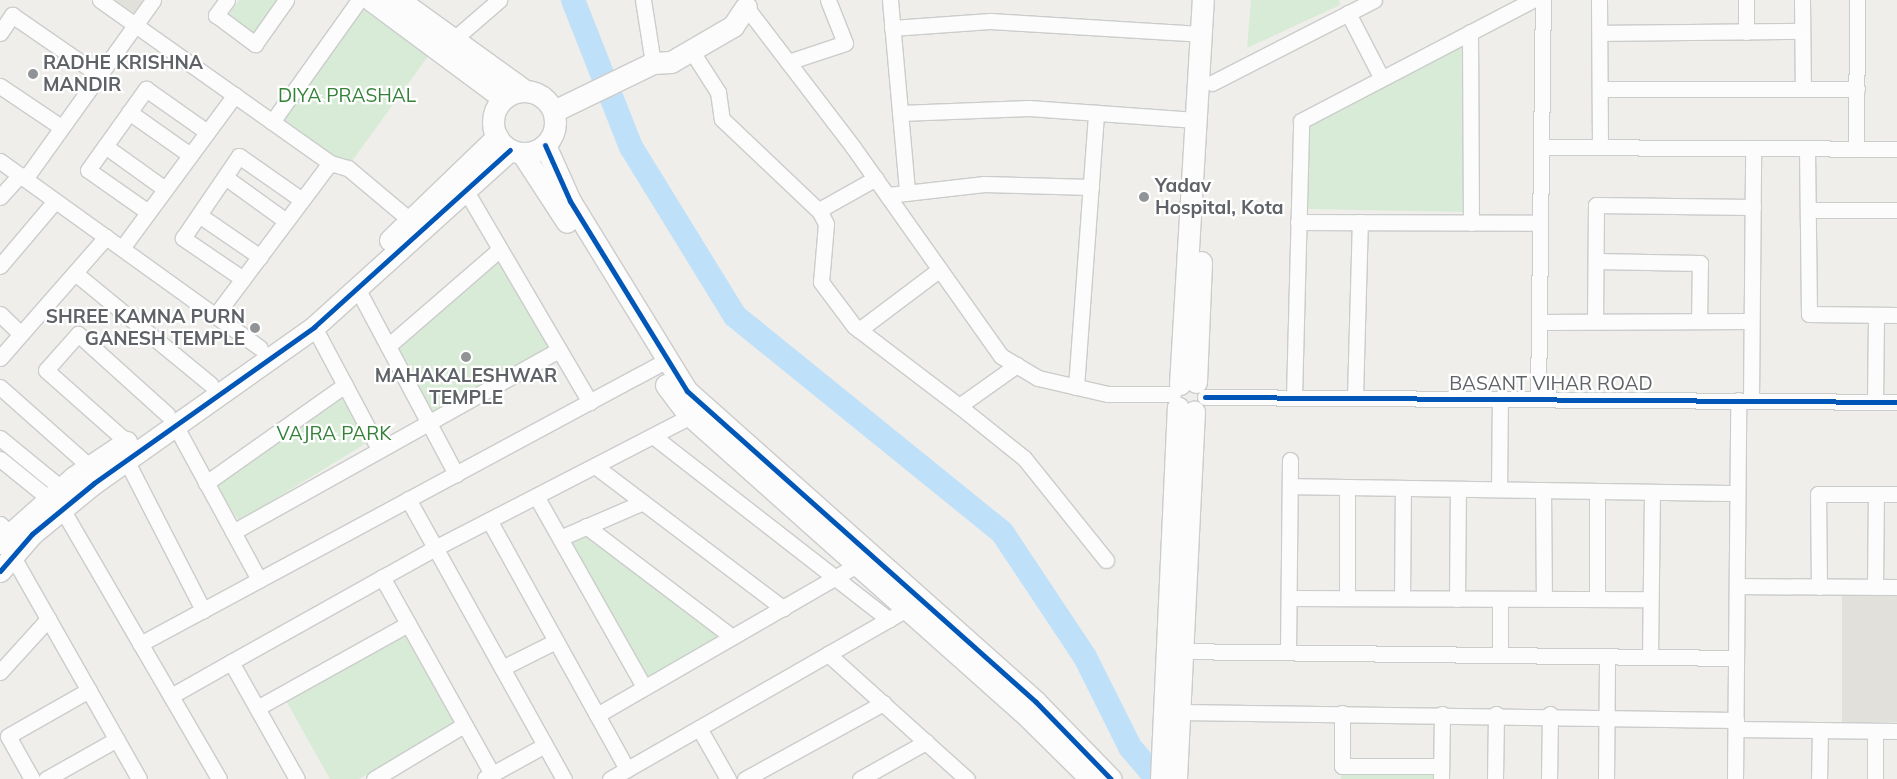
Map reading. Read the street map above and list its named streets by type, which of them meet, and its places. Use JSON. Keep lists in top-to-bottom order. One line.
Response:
{"streets":{"street":["BASANT VIHAR ROAD"]},"parks":["DIYA PRASHAL","VAJRA PARK"],"places":["RADHE KRISHNA MANDIR","Yadav Hospital, Kota","SHREE KAMNA PURN GANESH TEMPLE","MAHAKALESHWAR TEMPLE"]}
